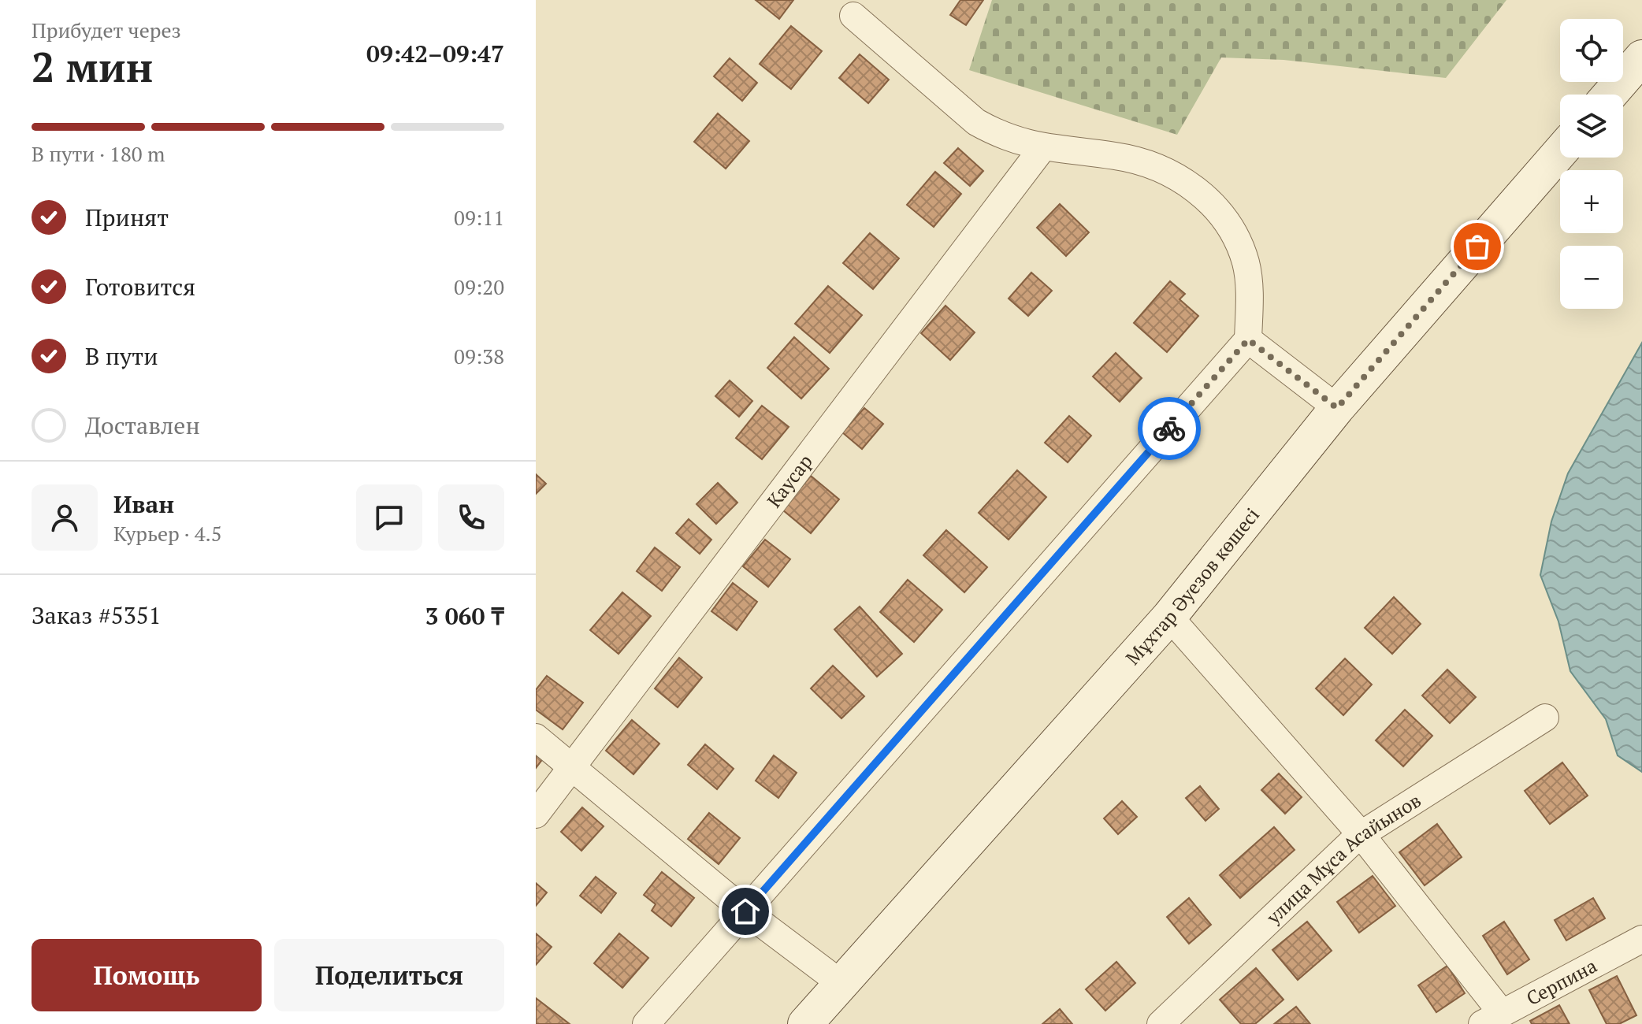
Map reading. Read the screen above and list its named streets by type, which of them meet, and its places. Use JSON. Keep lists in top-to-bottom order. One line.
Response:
{"streets":{"main road":["Мұхтар Әуезов көшесі"],"street":["Каусар","улица Мұса Асайынов","Серпина"]},"page":{"heading":["2 мин","Прибудет через","09:42–09:47"],"panel":["Иван","Курьер · 4.5","Заказ #5351","3 060 ₸"],"map_buttons":["+","−"],"bar":"В пути · 180 m","list":[["Принят","09:11"],["Готовится","09:20"],["В пути","09:38"],"Доставлен"],"buttons":["Помощь","Поделиться"]}}
